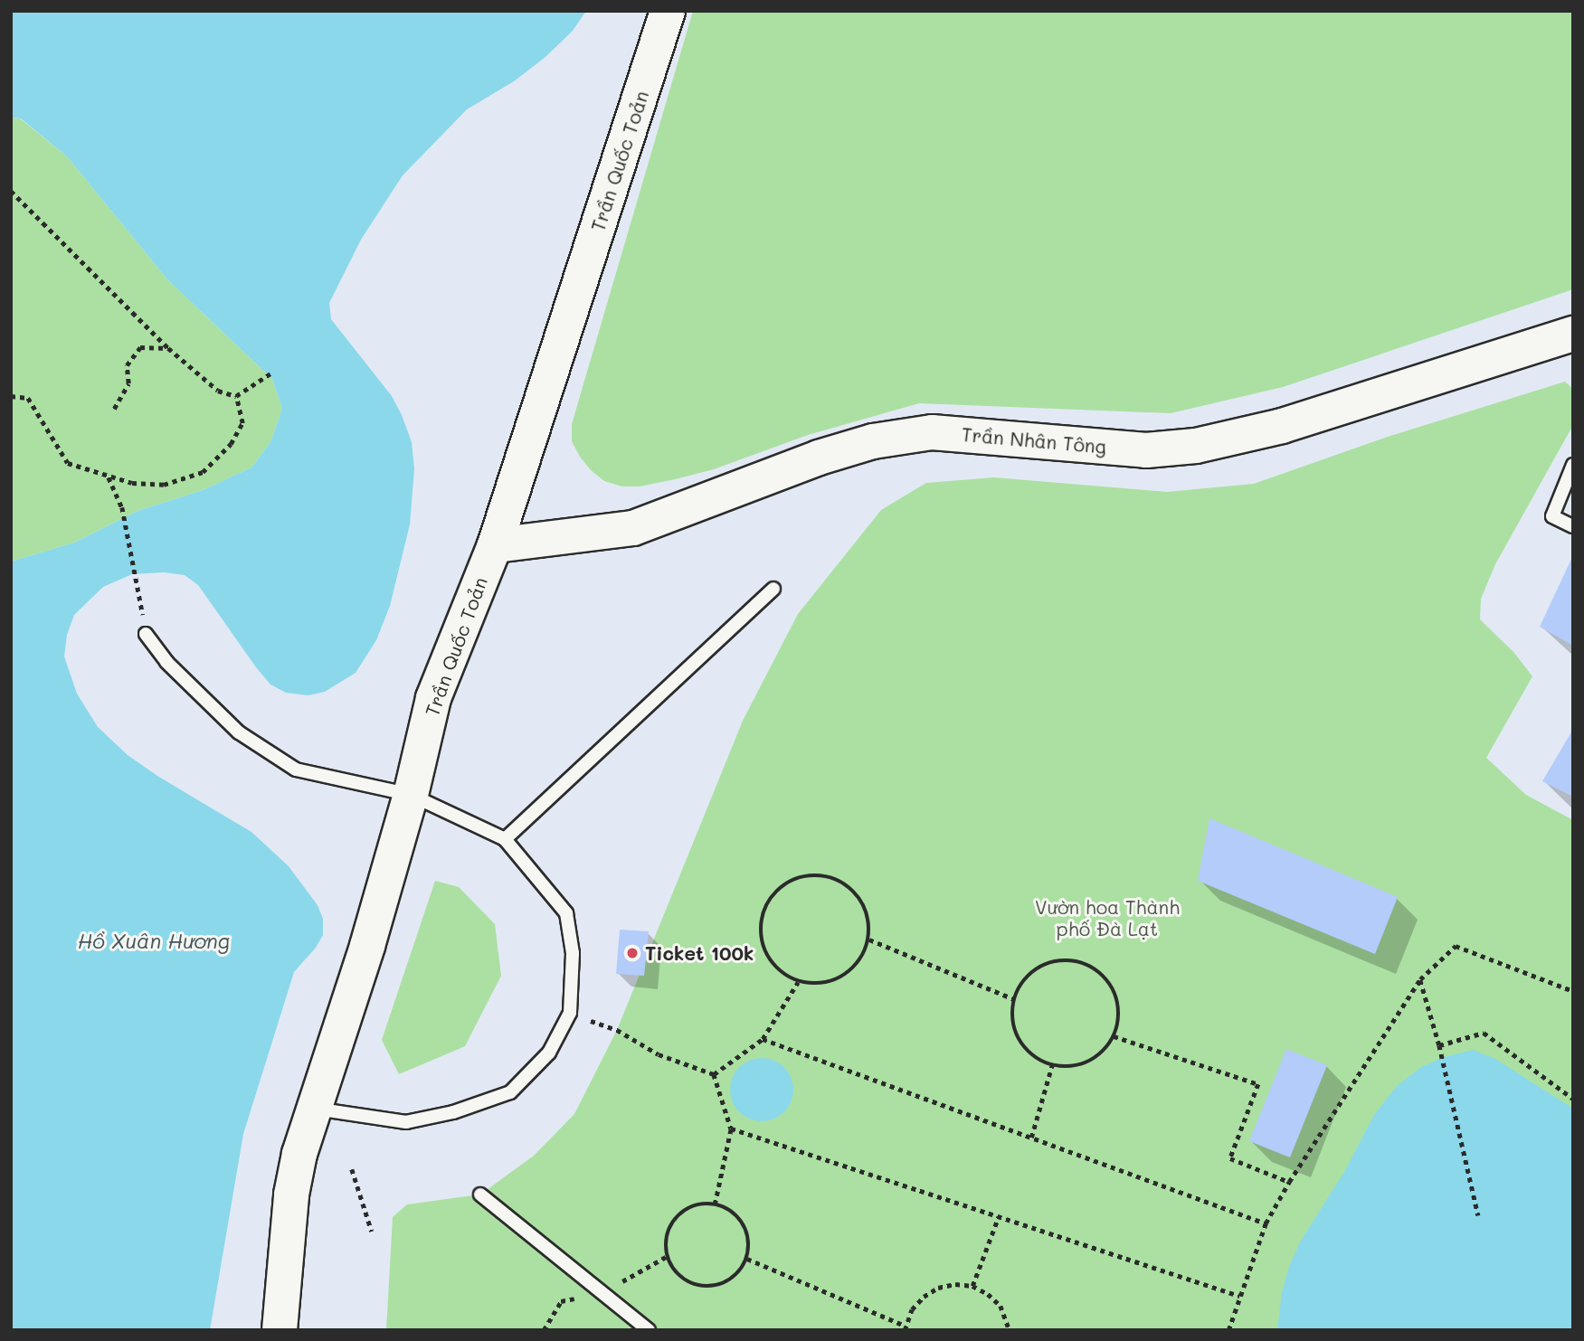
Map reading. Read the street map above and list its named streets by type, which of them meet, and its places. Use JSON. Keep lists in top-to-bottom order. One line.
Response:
{"streets":{"main road":["Trần Quốc Toản","Trần Nhân Tông"]},"crossings":[["Trần Quốc Toản","Trần Nhân Tông"]],"water":["Hồ Xuân Hương"],"parks":["Vườn hoa Thành phố Đà Lạt"],"places":["Ticket 100k"]}
